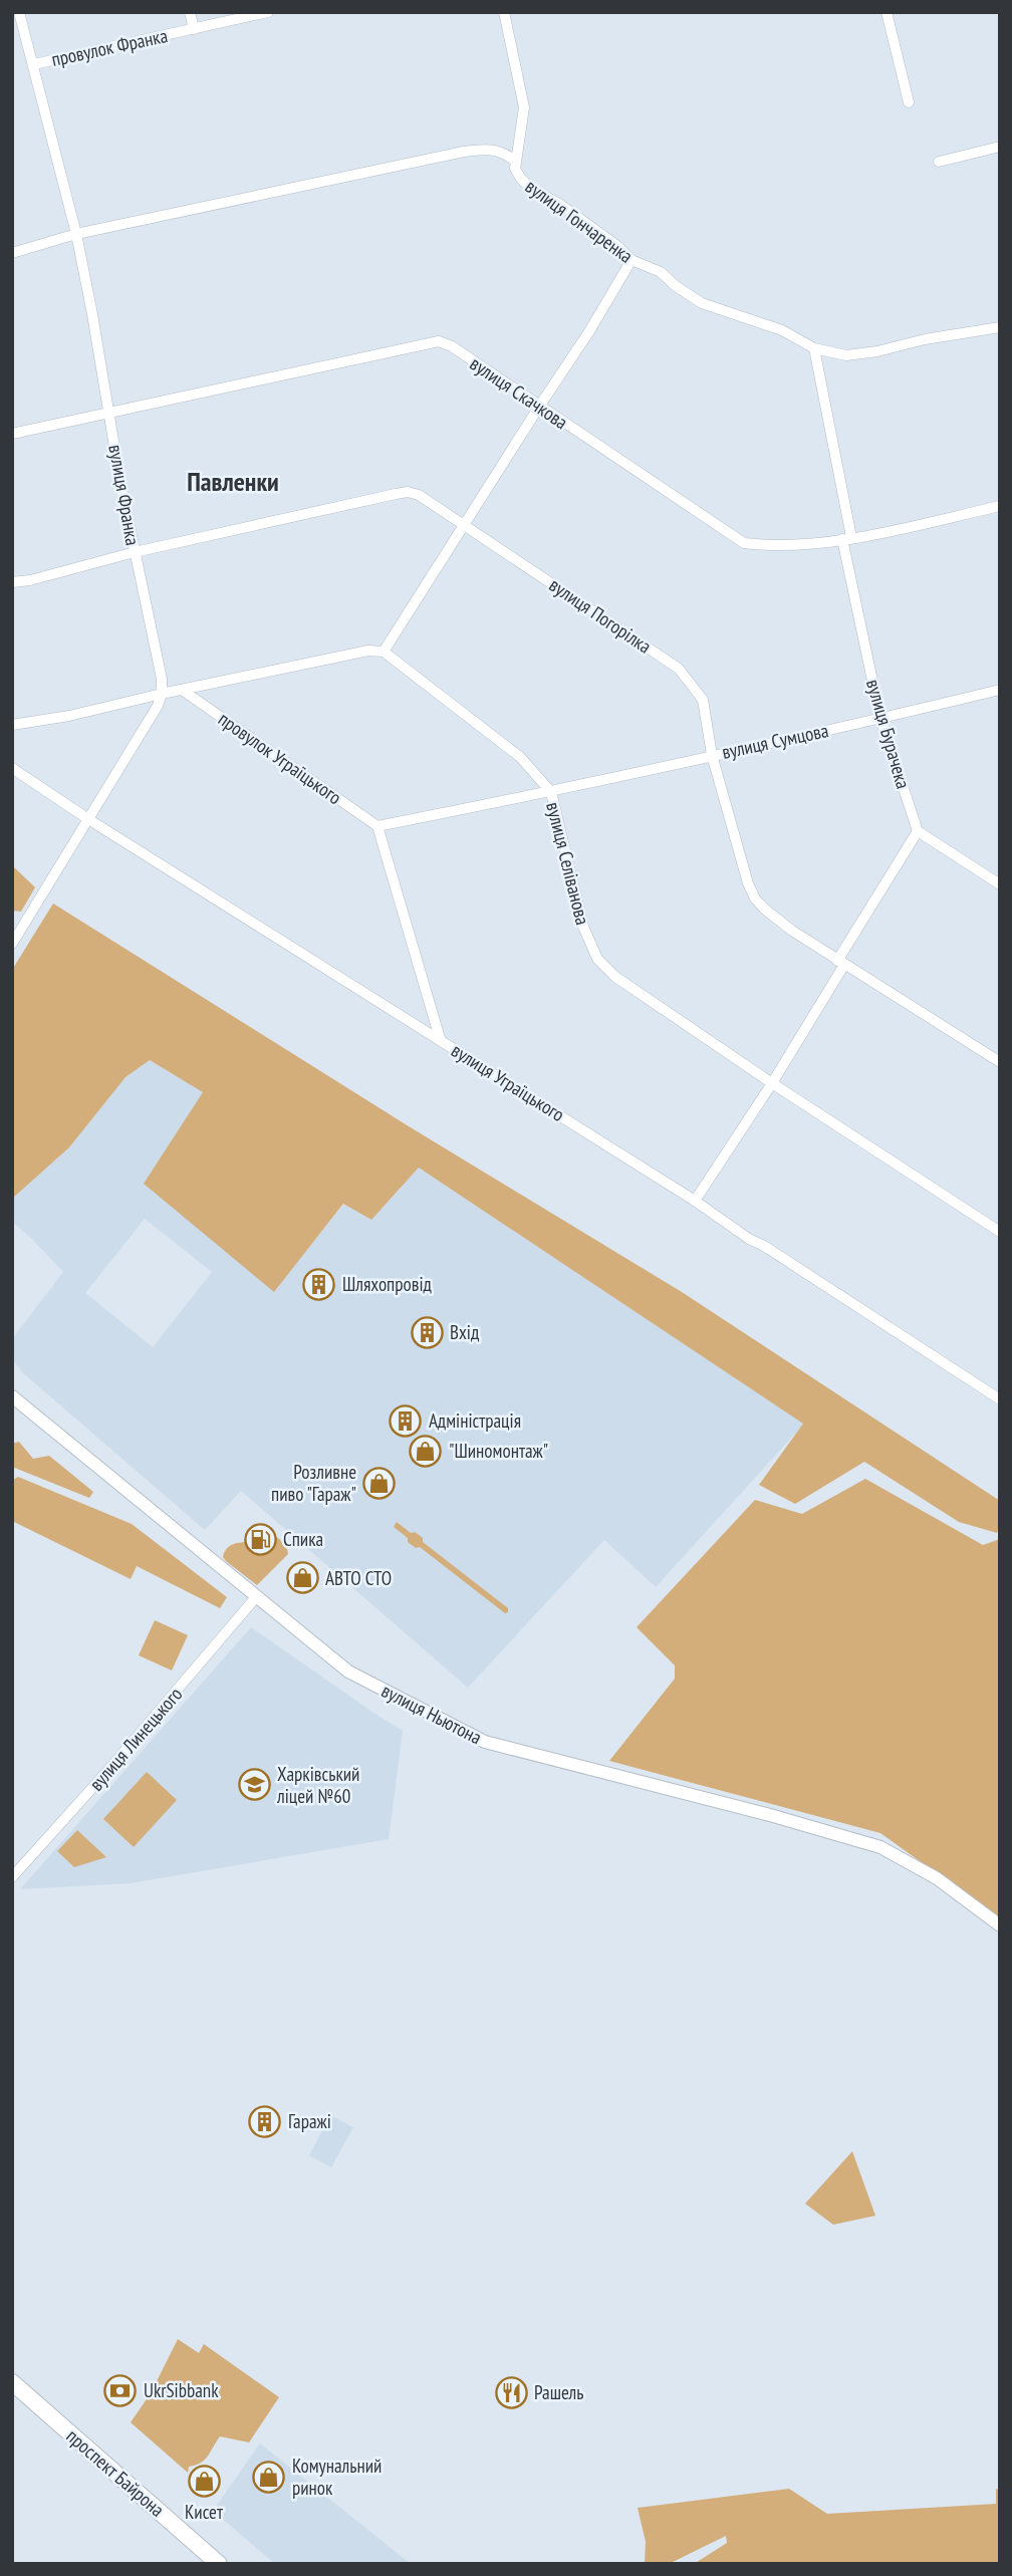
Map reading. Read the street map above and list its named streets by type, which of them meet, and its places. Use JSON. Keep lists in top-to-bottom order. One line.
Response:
{"streets":{"main road":["проспект Байрона"],"street":["провулок Франка","вулиця Гончаренка","вулиця Скачкова","вулиця Франка","вулиця Погорілка","вулиця Бурачека","вулиця Сумцова","провулок Уграїцького","вулиця Селіванова","вулиця Уграїцького","вулиця Ньютона","вулиця Линецького"]},"crossings":[["провулок Франка","вулиця Франка"],["вулиця Гончаренка","вулиця Франка"],["вулиця Гончаренка","вулиця Бурачека"],["вулиця Скачкова","вулиця Франка"],["вулиця Скачкова","вулиця Бурачека"],["вулиця Франка","вулиця Погорілка"],["вулиця Погорілка","вулиця Сумцова"],["вулиця Бурачека","вулиця Сумцова"],["вулиця Сумцова","вулиця Селіванова"],["вулиця Ньютона","вулиця Линецького"]],"districts":["Павленки"],"places":{"building":["Шляхопровід","Вхід","Адміністрація","Гаражі"],"shop":["\"Шиномонтаж\"","Розливне пиво \"Гараж\"","АВТО СТО","Комунальний ринок","Кисет"],"fuel station":["Спика"],"school or university":["Харківський ліцей №60"],"bank":["UkrSibbank"],"restaurant":["Рашель"]}}
